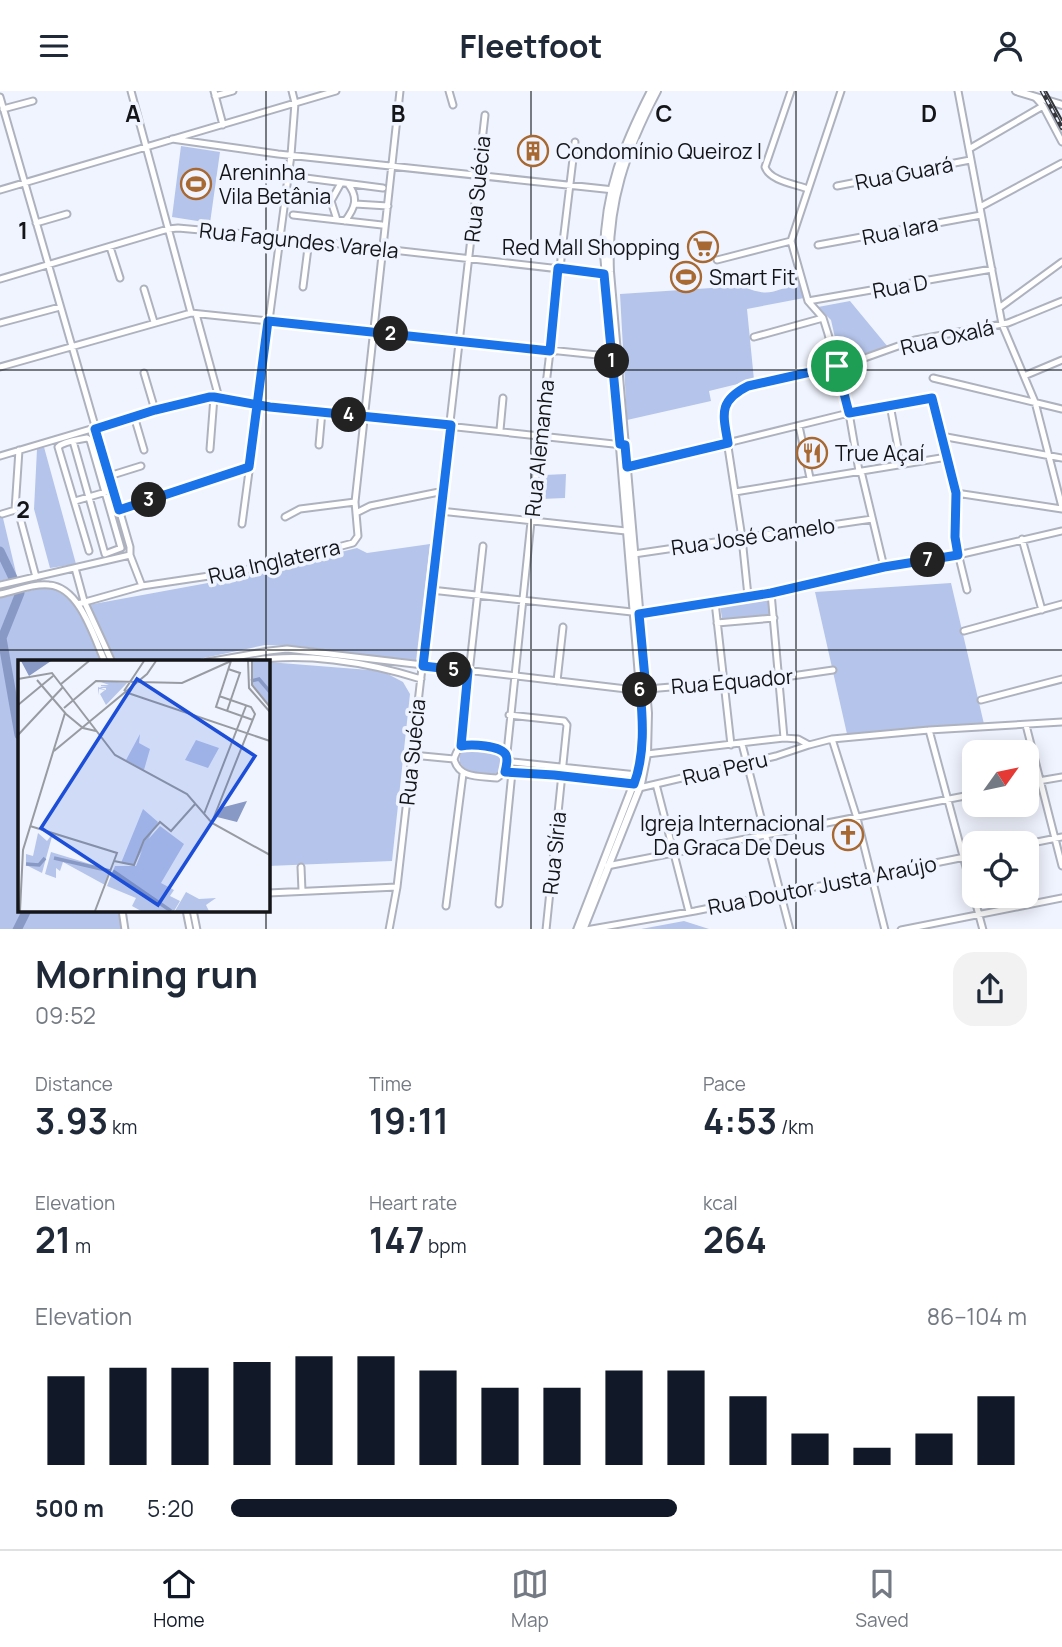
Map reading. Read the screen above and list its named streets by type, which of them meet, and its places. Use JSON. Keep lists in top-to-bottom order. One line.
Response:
{"streets":{"street":["Rua Guará","Rua Suécia","Rua Iara","Rua Fagundes Varela","Rua D","Rua Oxalá","Rua Alemanha","Rua José Camelo","Rua Inglaterra","Rua Equador","Rua Peru","Rua Síria","Rua Doutor Justa Araújo"]},"crossings":[["Rua Suécia","Rua Fagundes Varela"],["Rua Suécia","Rua Equador"],["Rua Fagundes Varela","Rua Alemanha"],["Rua Fagundes Varela","Rua Inglaterra"],["Rua Alemanha","Rua Equador"],["Rua Peru","Rua Síria"]],"places":{"building":["Condomínio Queiroz I"],"sports":["Areninha Vila Betânia","Smart Fit"],"supermarket":["Red Mall Shopping"],"restaurant":["True Açaí"],"church":["Igreja Internacional Da Graca De Deus"]},"north":"top right","page":{"header":"Fleetfoot","pins":["2","1","4","3","7","5","6"],"heading":["Morning run","09:52"],"stats":[["Distance","3.93 km"],["Time","19:11"],["Pace","4:53 /km"],["Elevation","21 m"],["Heart rate","147 bpm"],["kcal","264"]],"chart":["Elevation","86–104 m"],"list":[{"name":"500 m","note":"5:20"}],"tabs":["Home","Map","Saved"]},"grid":{"columns":["A","B","C","D"],"rows":["1","2"]}}
